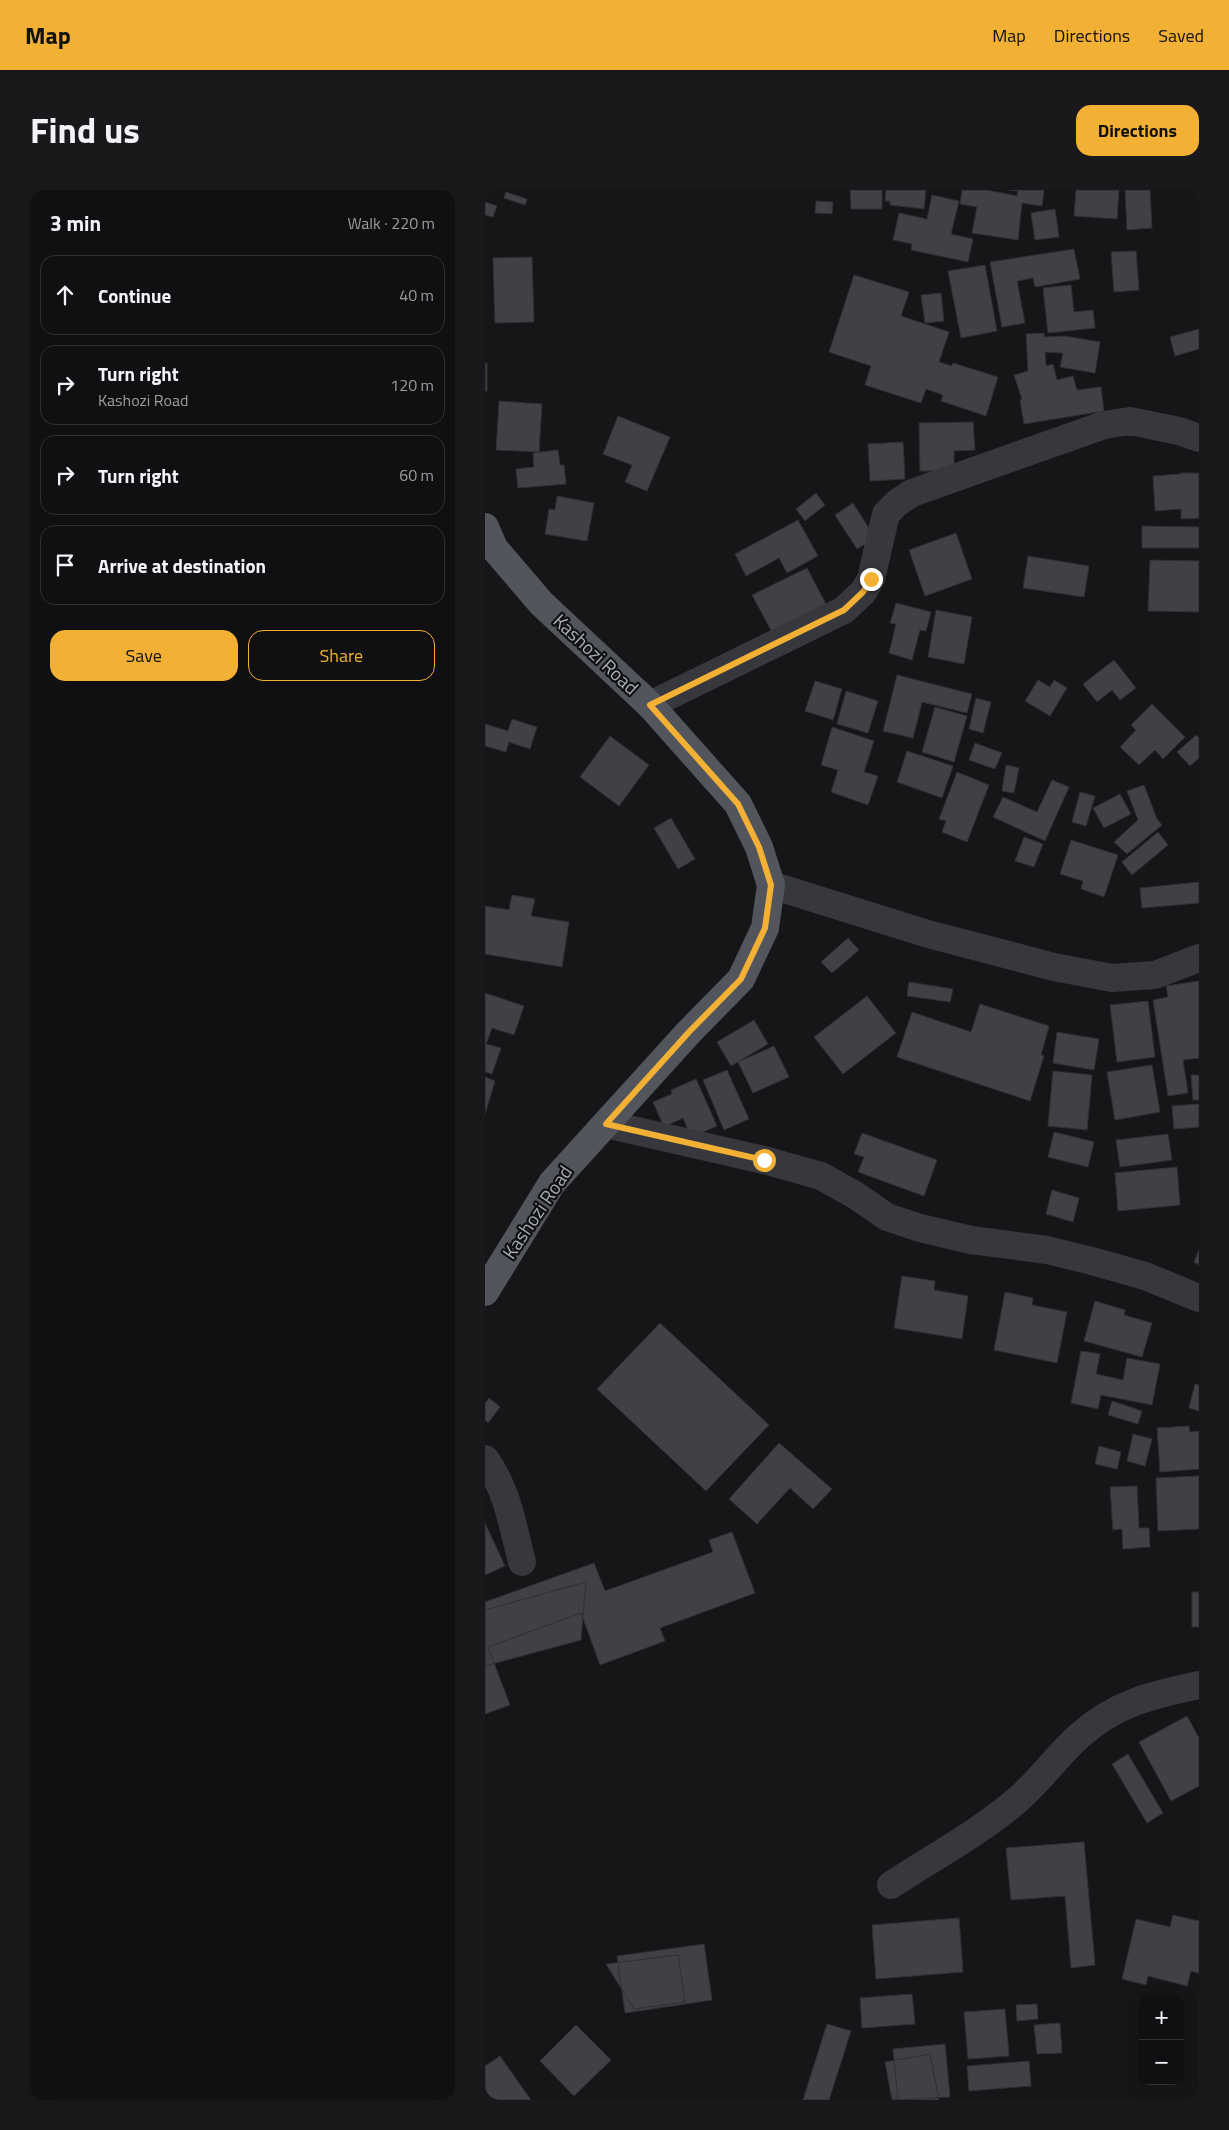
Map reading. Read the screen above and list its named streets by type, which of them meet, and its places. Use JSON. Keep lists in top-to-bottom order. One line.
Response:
{"streets":{"main road":["Kashozi Road"]},"page":{"header":"Map","nav":["Map","Directions","Saved"],"title":"Find us","buttons":["Directions",["Save","Share"]],"heading":["3 min","Walk · 220 m"],"list":[["Continue","40 m"],["Turn right","Kashozi Road","120 m"],["Turn right","60 m"],"Arrive at destination"],"map_buttons":["+","−"]}}
